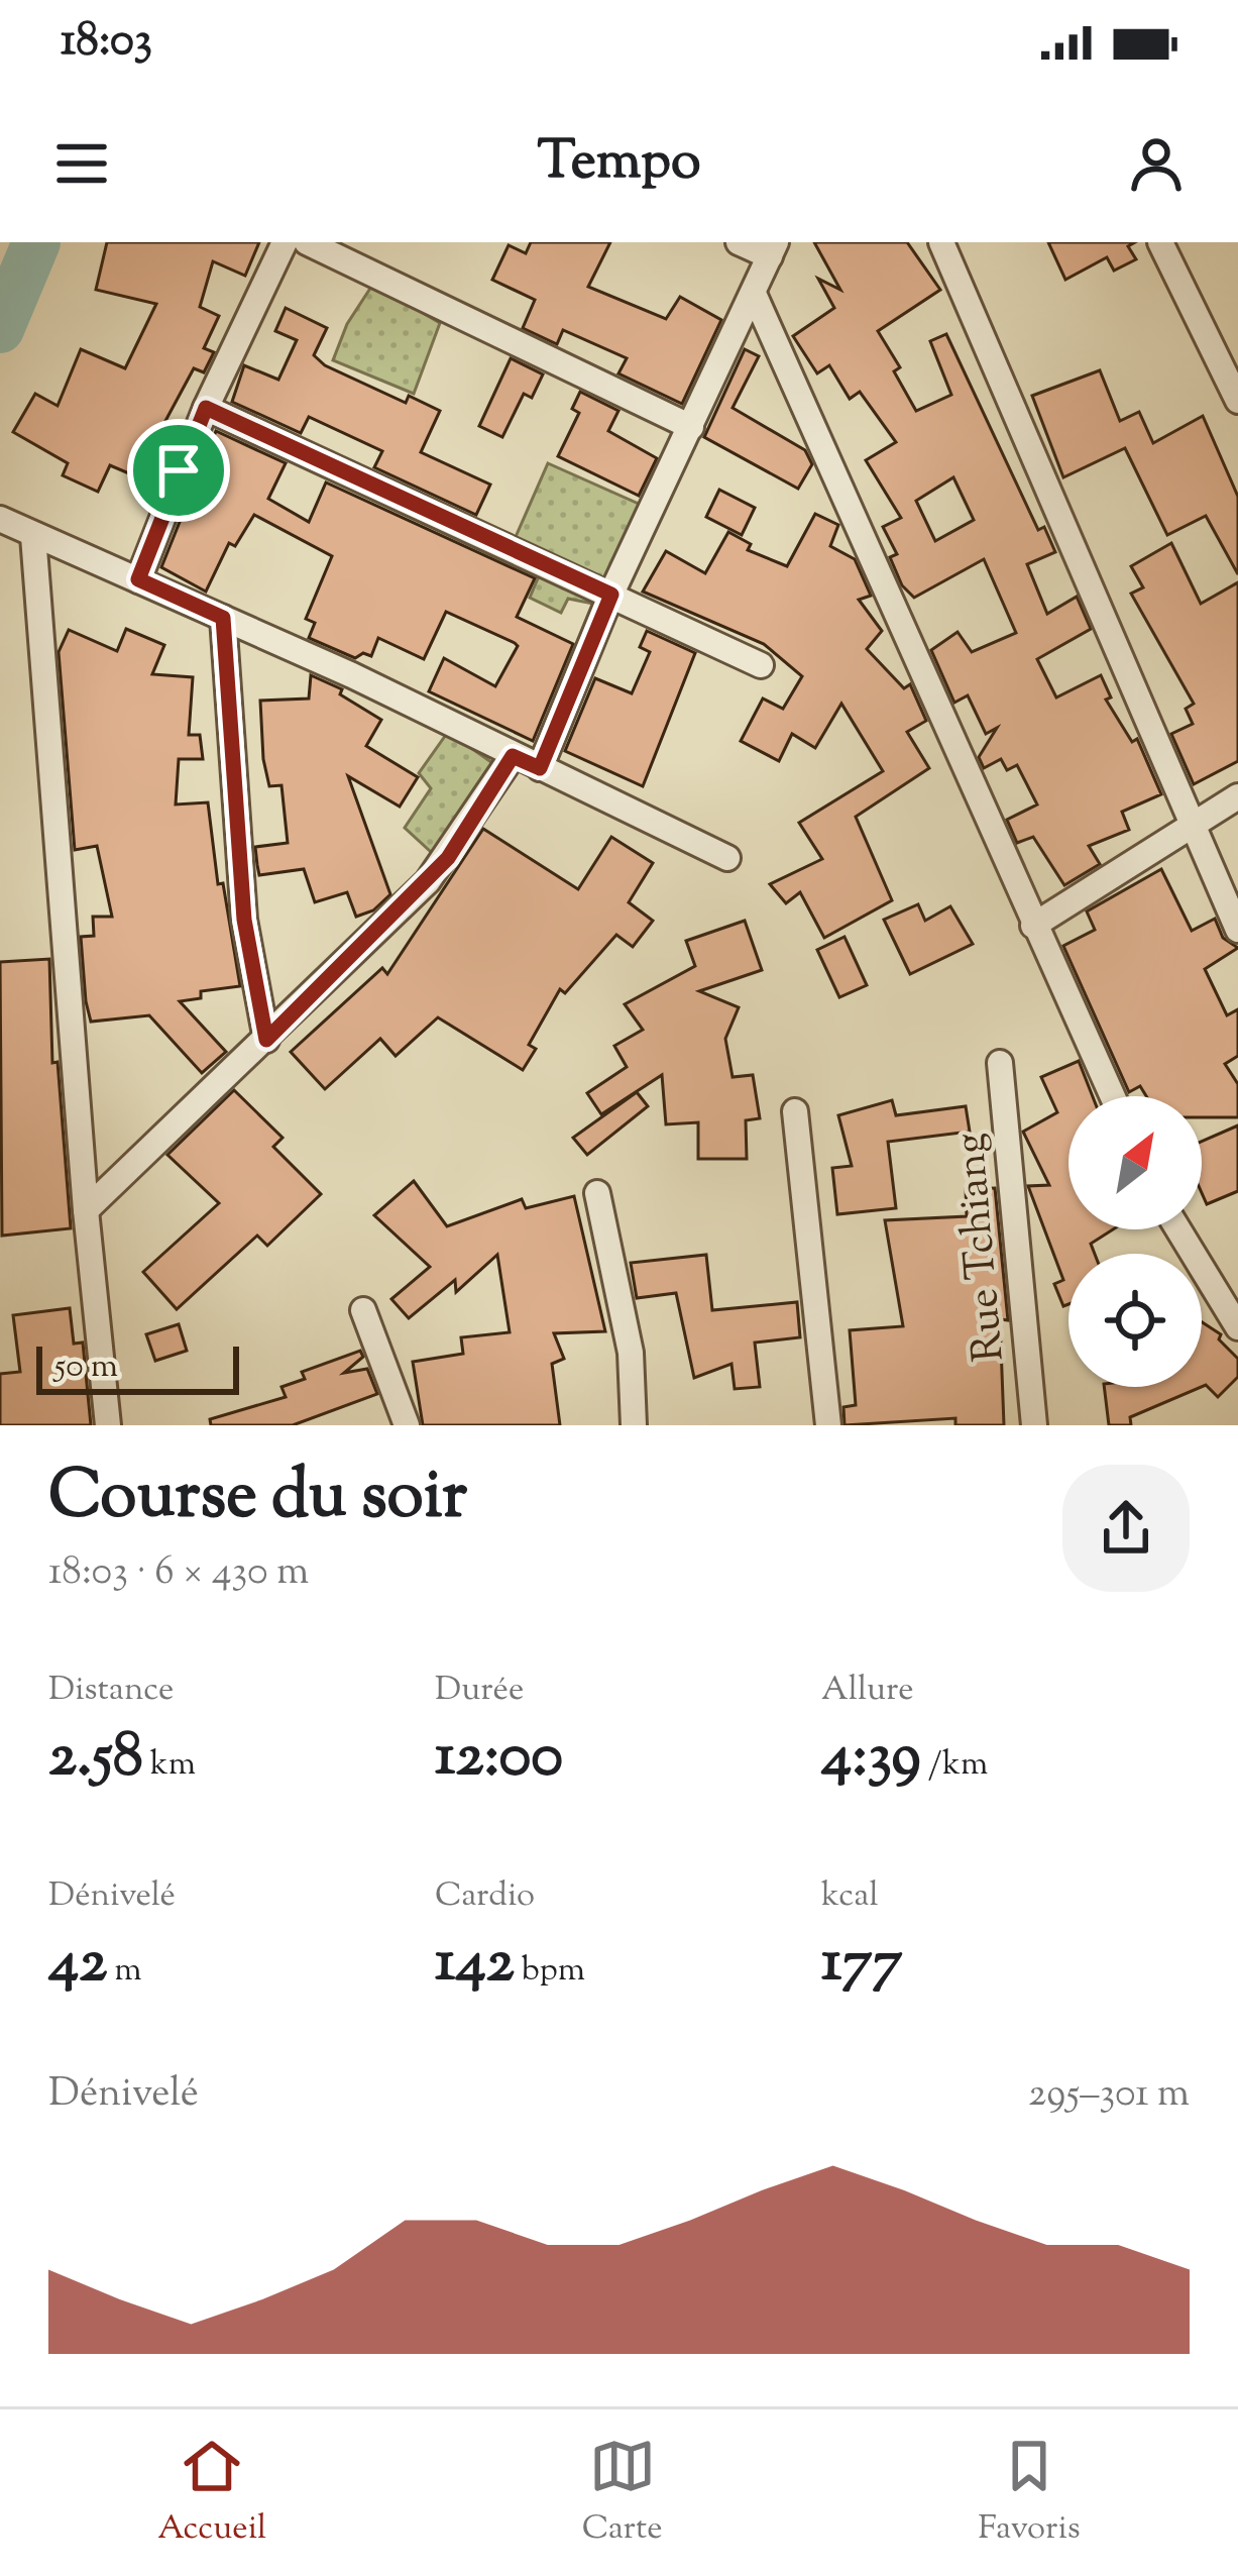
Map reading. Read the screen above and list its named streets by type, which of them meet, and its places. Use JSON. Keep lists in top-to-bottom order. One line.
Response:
{"streets":{"street":["Rue Tchiang"]},"scale_bar":"50 m","north":"top right","page":{"status":"18:03","header":"Tempo","scale":"50 m","heading":["Course du soir","18:03 · 6 × 430 m"],"stats":[["Distance","2.58 km"],["Durée","12:00"],["Allure","4:39 /km"],["Dénivelé","42 m"],["Cardio","142 bpm"],["kcal","177"]],"chart":["Dénivelé","295–301 m"],"tabs":["Accueil","Carte","Favoris"]}}
